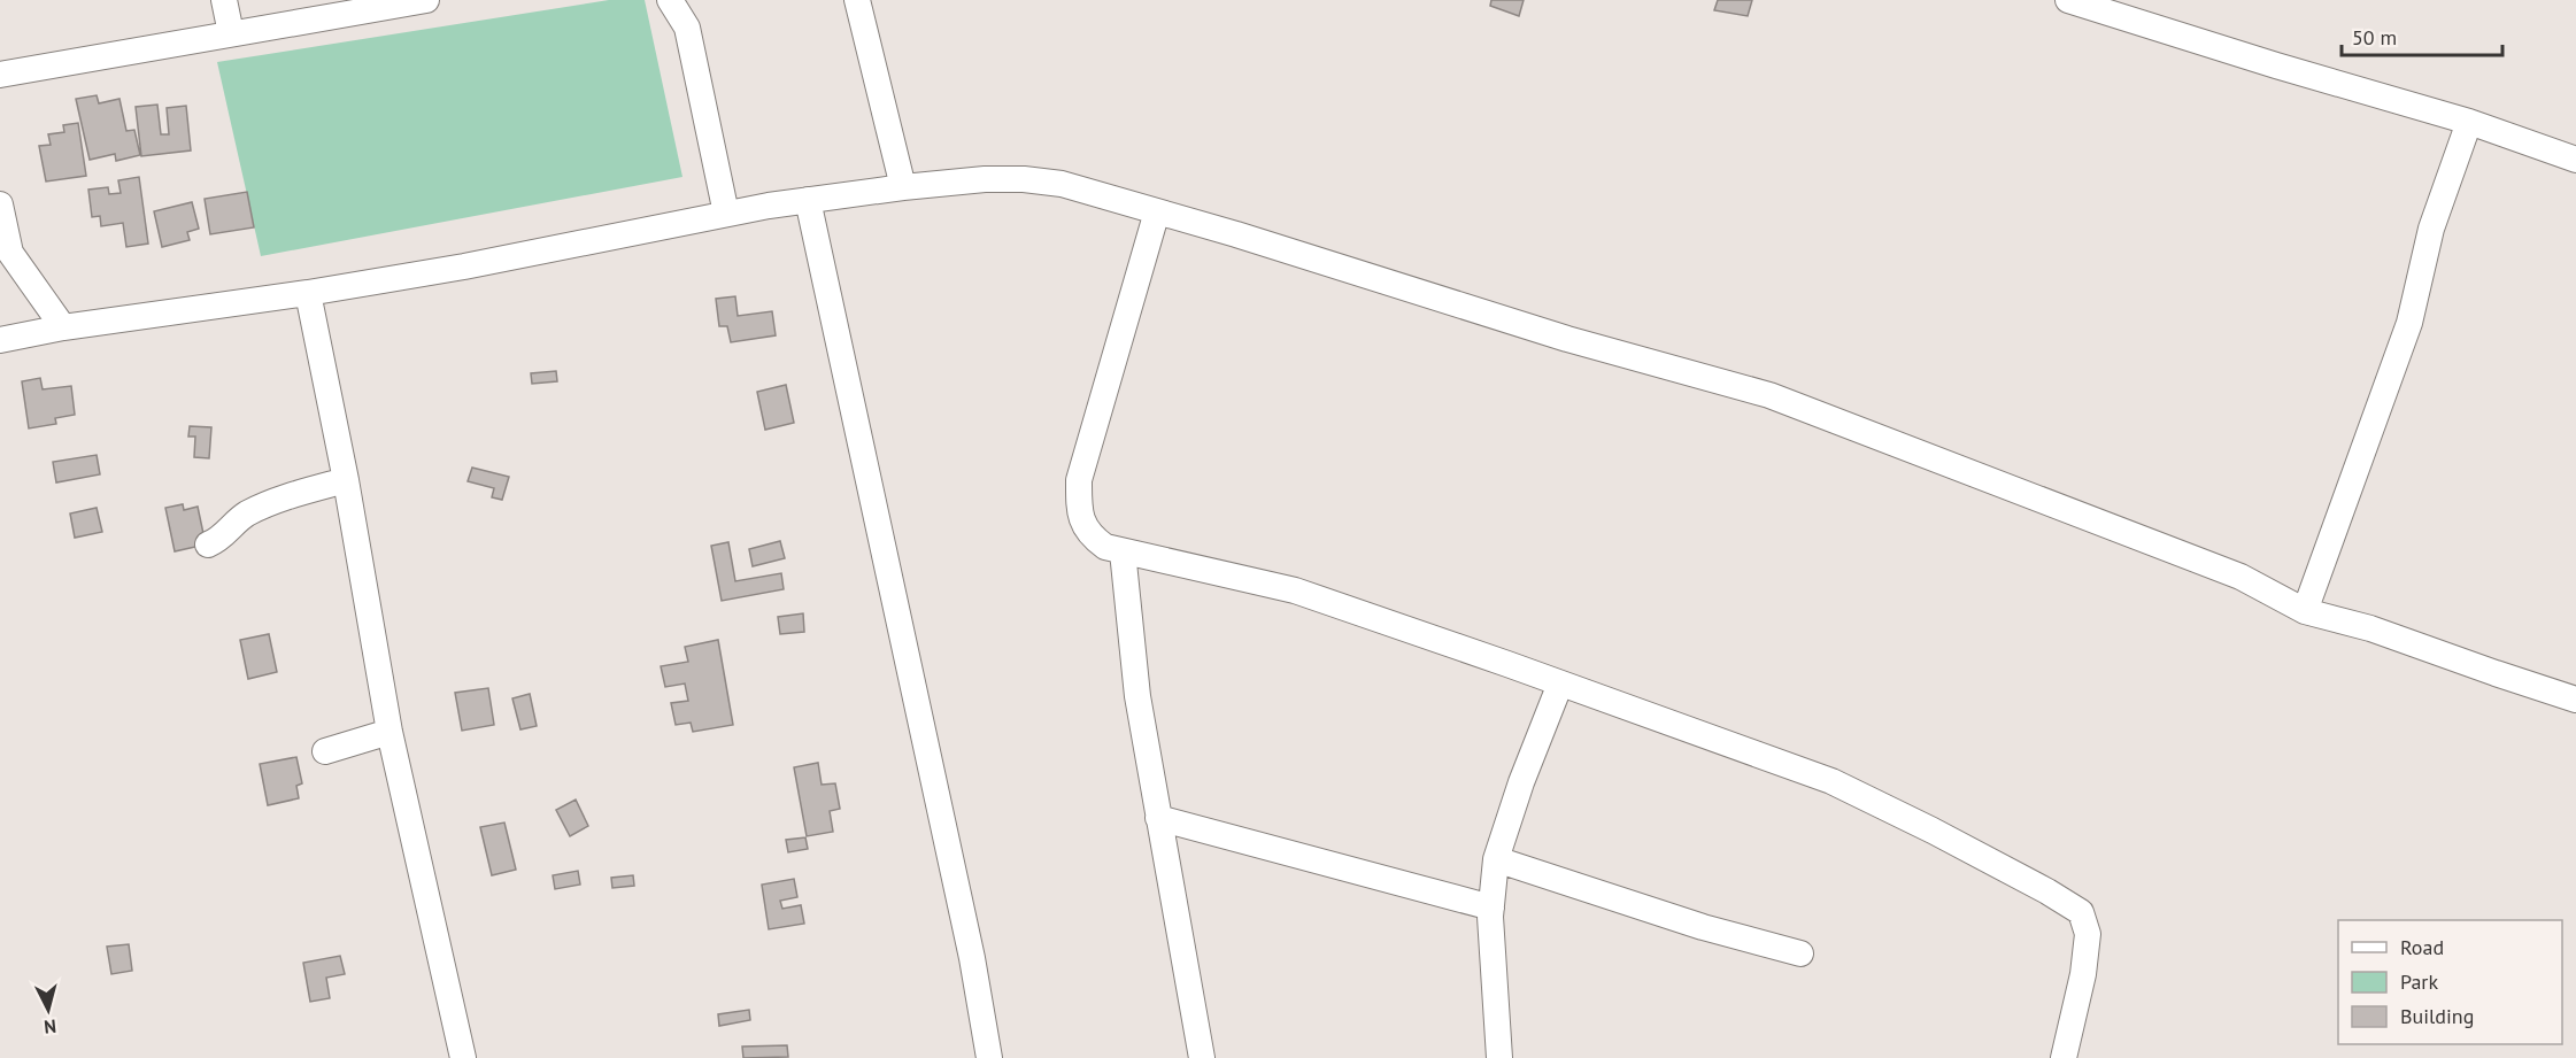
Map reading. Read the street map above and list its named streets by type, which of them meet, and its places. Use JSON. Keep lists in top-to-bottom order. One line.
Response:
{"legend":["Road","Park","Building"],"scale_bar":"50 m","north":"bottom"}
